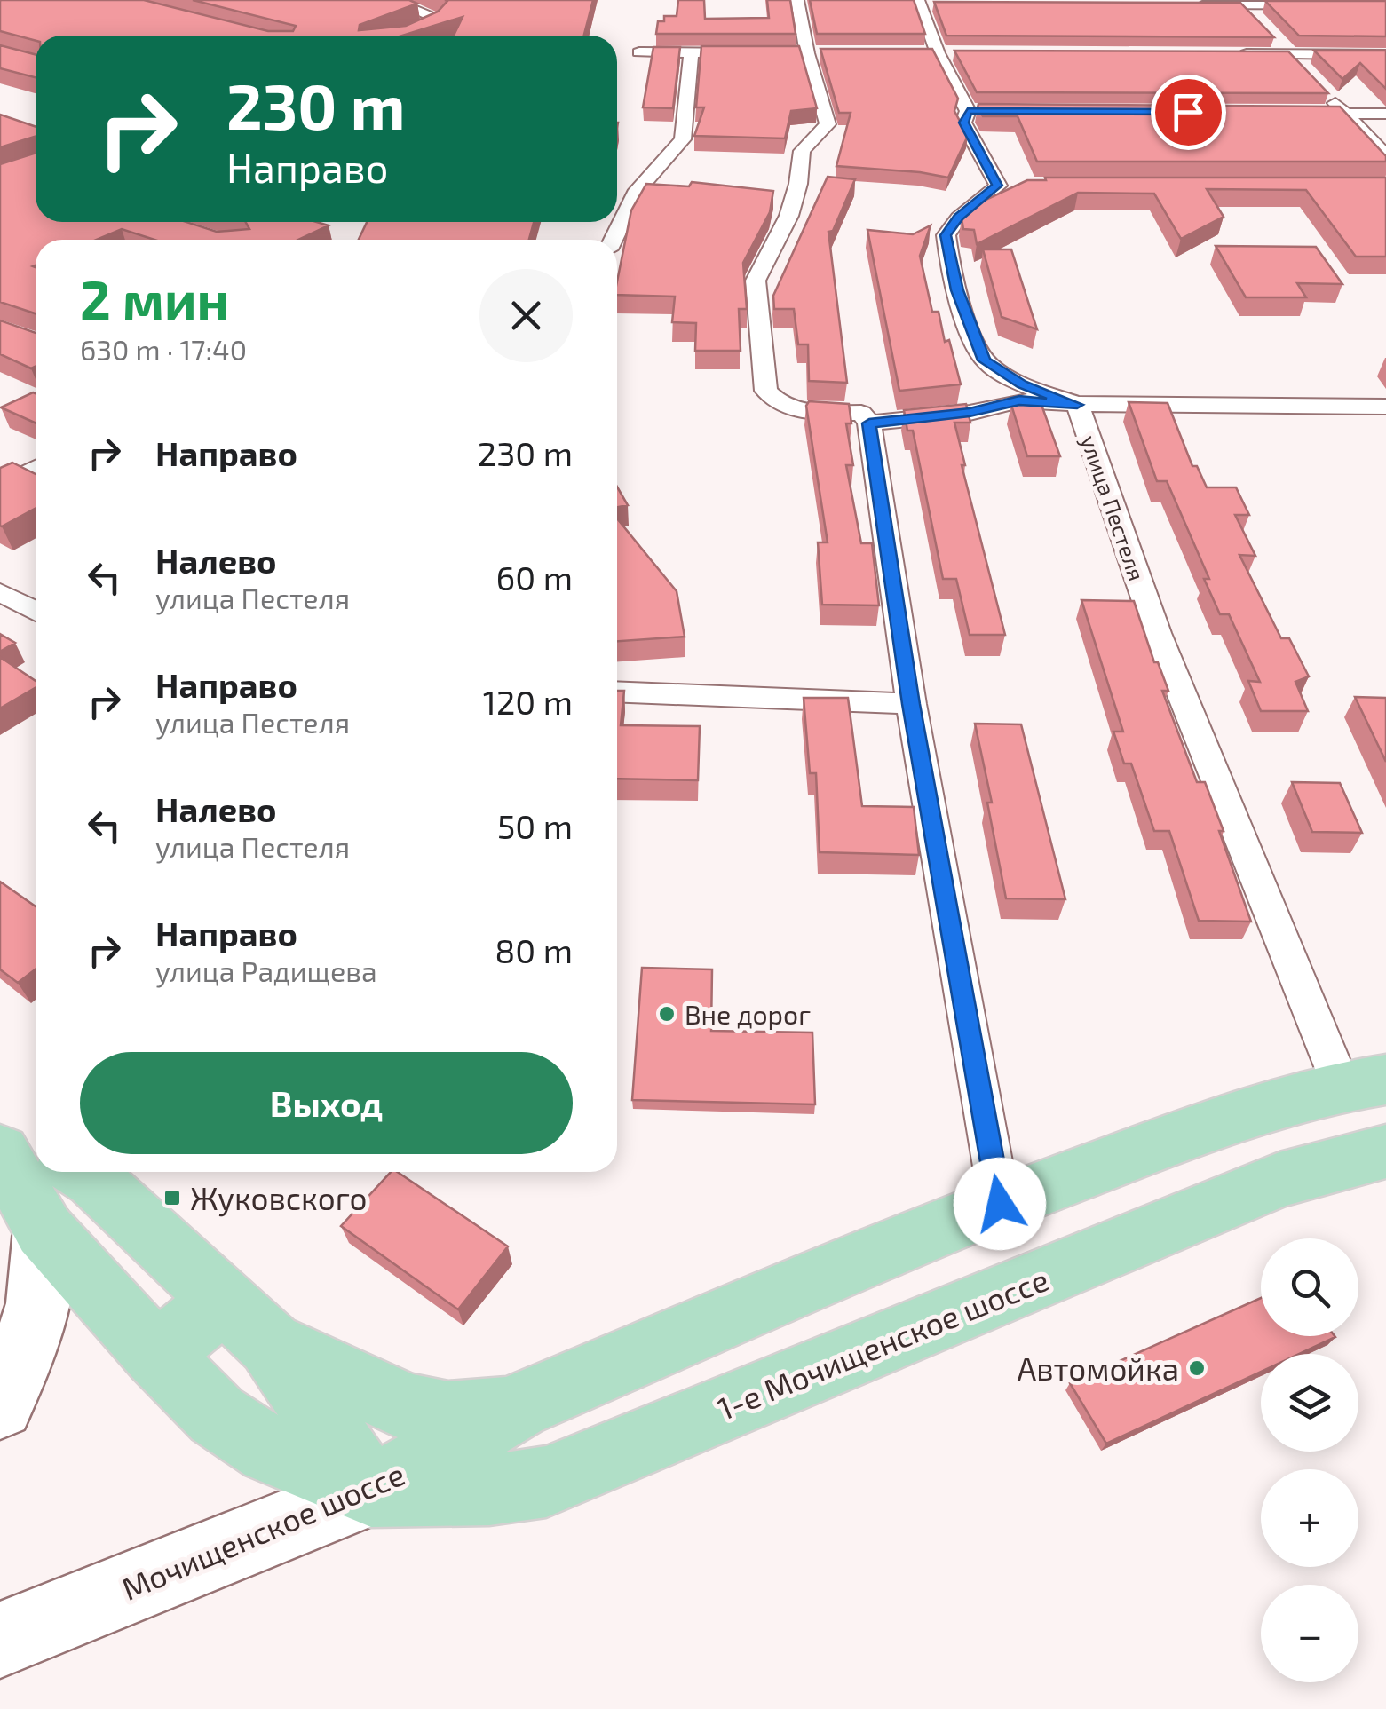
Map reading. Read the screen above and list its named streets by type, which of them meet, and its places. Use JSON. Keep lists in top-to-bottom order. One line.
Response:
{"streets":{"main road":["1-е Мочищенское шоссе","Мочищенское шоссе"],"street":["улица Пестеля"]},"crossings":[["1-е Мочищенское шоссе","Мочищенское шоссе"]],"places":{"other":["Вне дорог","Автомойка"],"transit":["Жуковского"]},"page":{"turn":["230 m","Направо"],"heading":["2 мин","630 m · 17:40"],"list":[{"name":"Направо","value":"230 m"},{"name":"Налево","note":"улица Пестеля","value":"60 m"},{"name":"Направо","note":"улица Пестеля","value":"120 m"},{"name":"Налево","note":"улица Пестеля","value":"50 m"},{"name":"Направо","note":"улица Радищева","value":"80 m"}],"buttons":"Выход","map_buttons":["+","−"]}}
